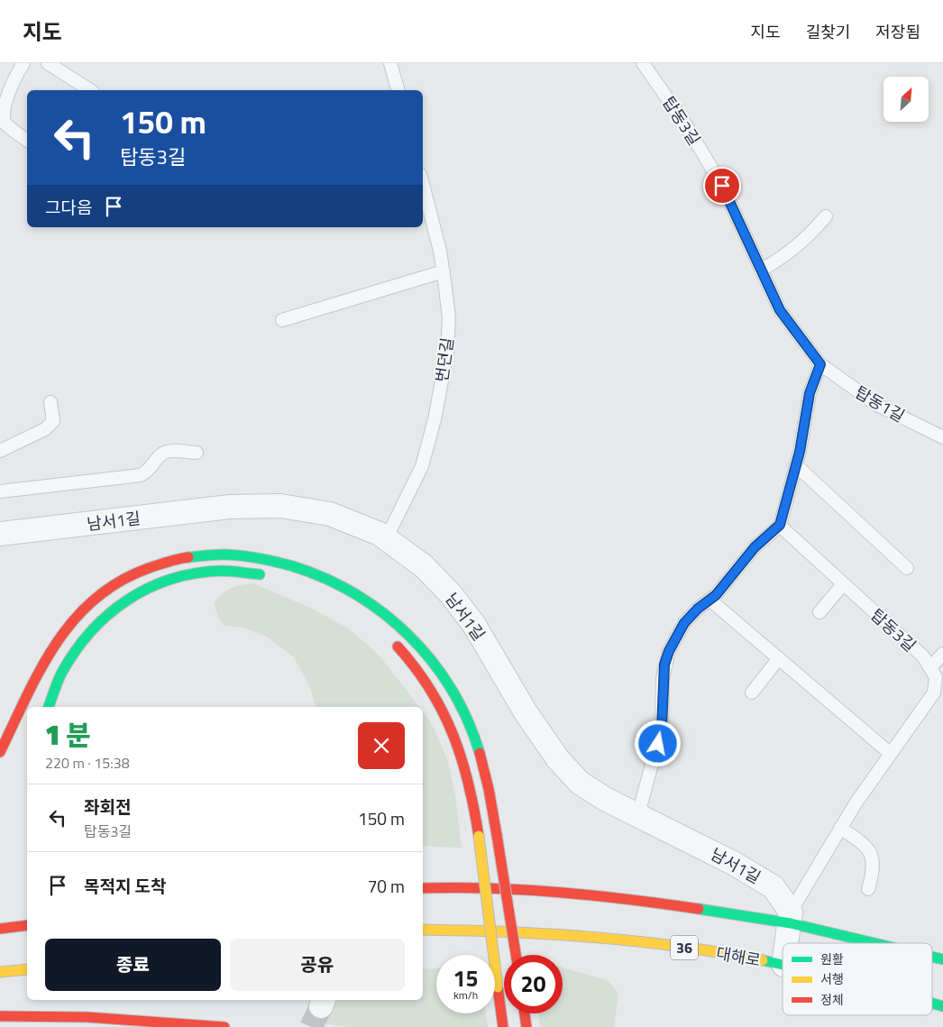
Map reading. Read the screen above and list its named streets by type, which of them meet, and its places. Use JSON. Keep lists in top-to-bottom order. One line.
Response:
{"streets":{"highway":["36","대해로"],"street":["남서1길"],"lane":["탑동3길","번던길","탑동1길"]},"crossings":[["탑동3길","탑동1길"],["번던길","남서1길"]],"legend":["원활","서행","정체"],"north":"top right","page":{"header":"지도","nav":["지도","길찾기","저장됨"],"turn":["150 m","탑동3길"],"then":"그다음","heading":["1 분","220 m · 15:38"],"list":[{"name":"좌회전","note":"탑동3길","value":"150 m"},{"name":"목적지 도착","value":"70 m"}],"buttons":["종료","공유"],"speed":"15 km/h","limit":"20"}}
